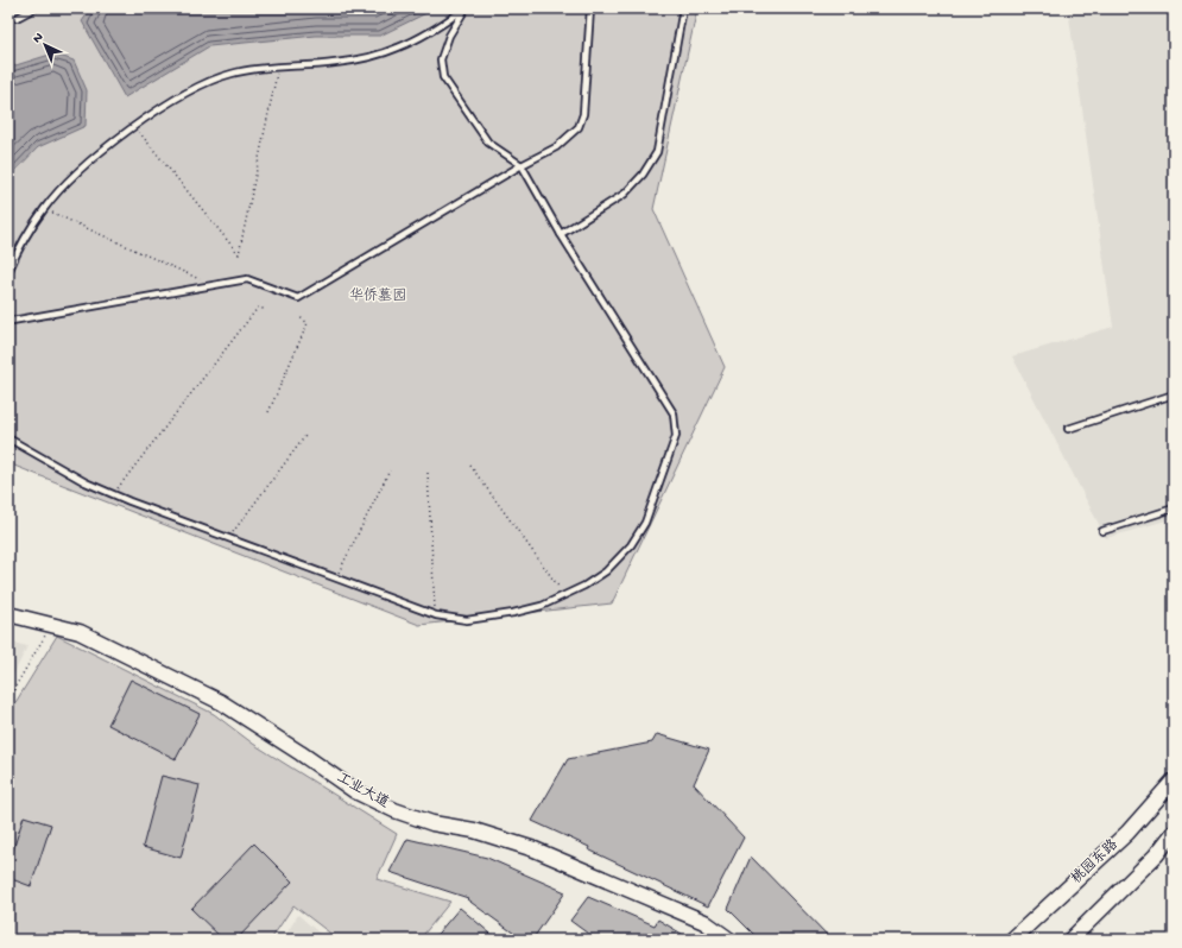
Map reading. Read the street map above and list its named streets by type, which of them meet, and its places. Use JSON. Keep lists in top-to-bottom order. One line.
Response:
{"streets":{"street":["工业大道","桃园东路"]},"parks":["华侨墓园"],"north":"top left"}
